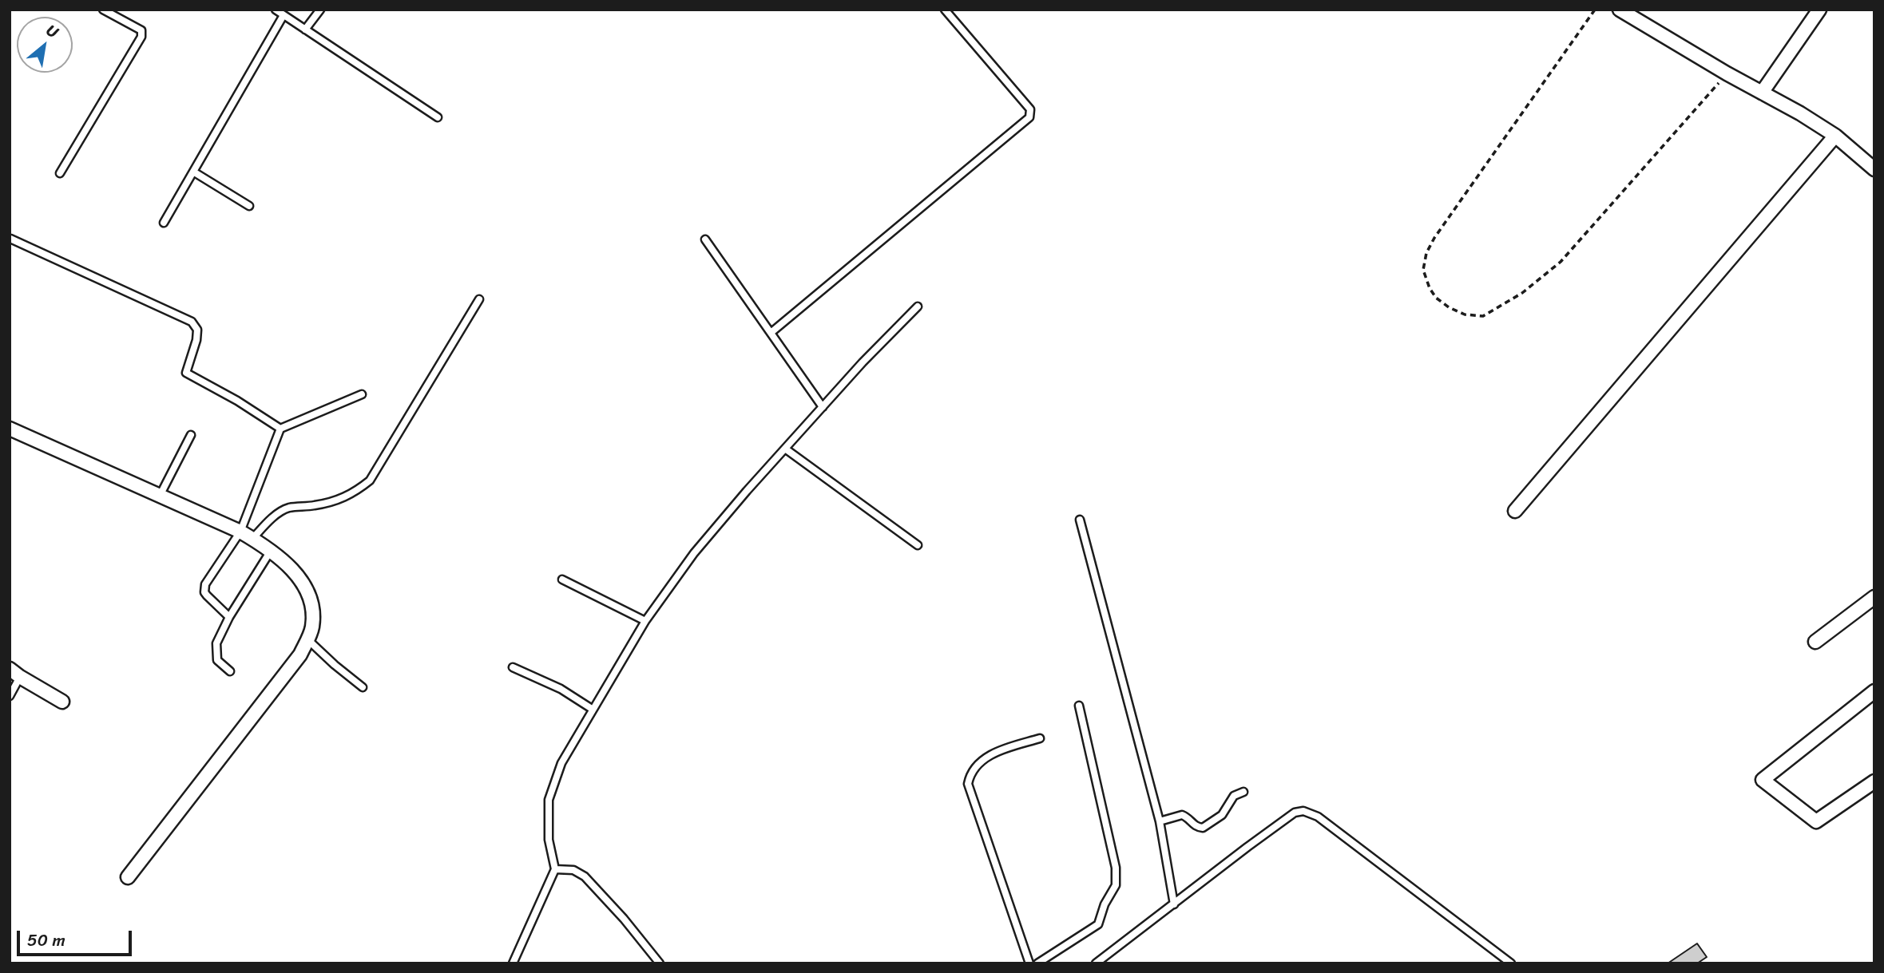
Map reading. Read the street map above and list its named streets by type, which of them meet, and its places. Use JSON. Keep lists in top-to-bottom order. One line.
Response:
{"scale_bar":"50 m","north":"top right"}
